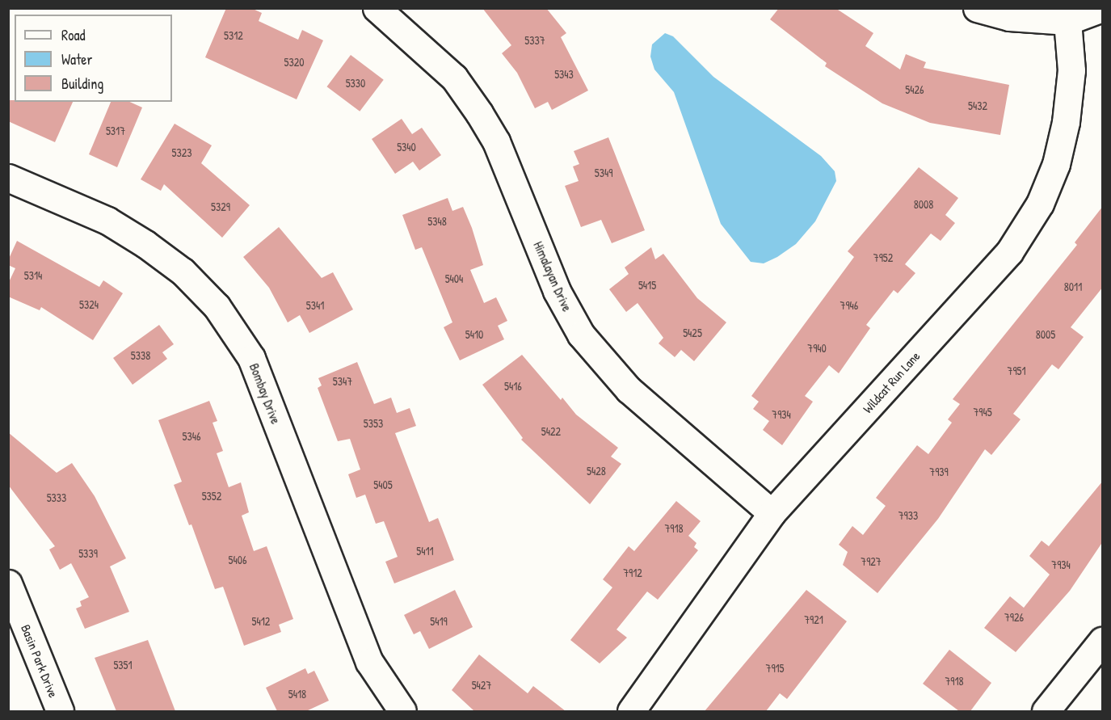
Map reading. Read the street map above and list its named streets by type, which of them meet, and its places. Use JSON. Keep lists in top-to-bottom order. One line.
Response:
{"streets":{"street":["Himalayan Drive","Wildcat Run Lane","Bombay Drive","Basin Park Drive"]},"crossings":[["Himalayan Drive","Wildcat Run Lane"]],"house_numbers":["5312","5337","5320","5343","5330","5426","5432","5317","5340","5323","5349","8008","5329","5348","7952","5314","5404","5415","8011","5324","5341","7946","5425","5410","8005","7940","5338","7951","5347","5416","7945","7934","5353","5422","5346","5428","7939","5405","5352","5333","7933","7918","5411","5339","5406","7927","7934","7912","7926","7921","5412","5419","5351","7915","7918","5427","5418"],"legend":["Road","Water","Building"]}
